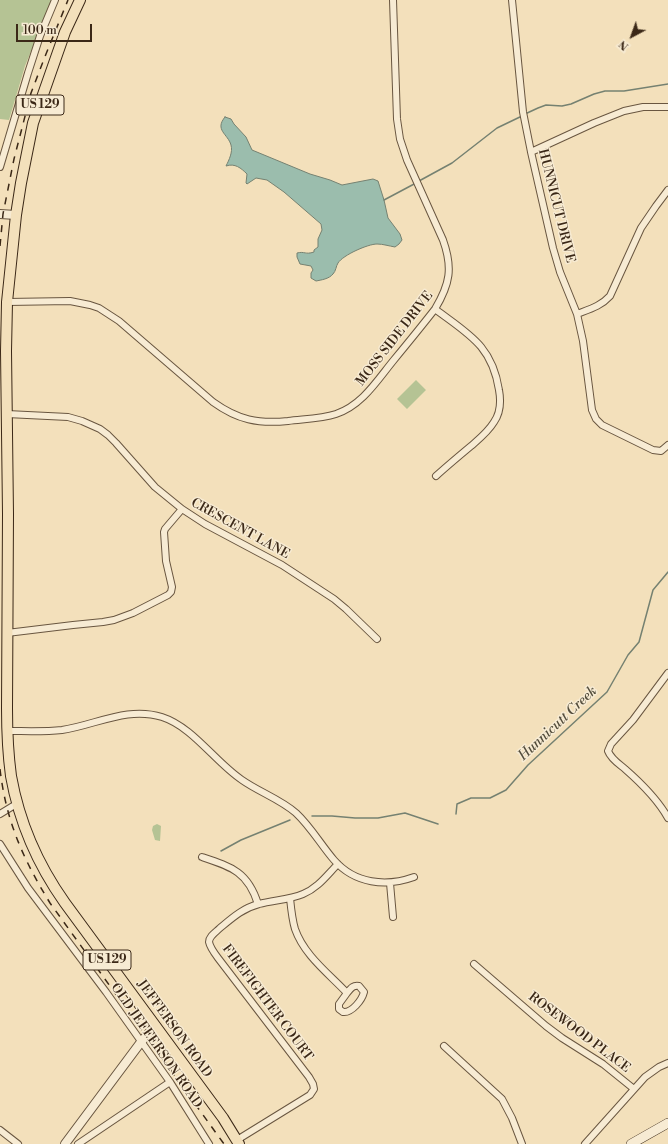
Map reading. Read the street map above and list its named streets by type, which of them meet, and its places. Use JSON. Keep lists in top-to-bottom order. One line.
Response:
{"streets":{"highway":["US 129","JEFFERSON ROAD"],"street":["HUNNICUT DRIVE","MOSS SIDE DRIVE","CRESCENT LANE","FIREFIGHTER COURT","ROSEWOOD PLACE","OLD JEFFERSON ROAD"]},"crossings":[["MOSS SIDE DRIVE","JEFFERSON ROAD"],["CRESCENT LANE","JEFFERSON ROAD"],["FIREFIGHTER COURT","JEFFERSON ROAD"]],"water":["Hunnicutt Creek"],"scale_bar":"100 m","north":"bottom left"}
